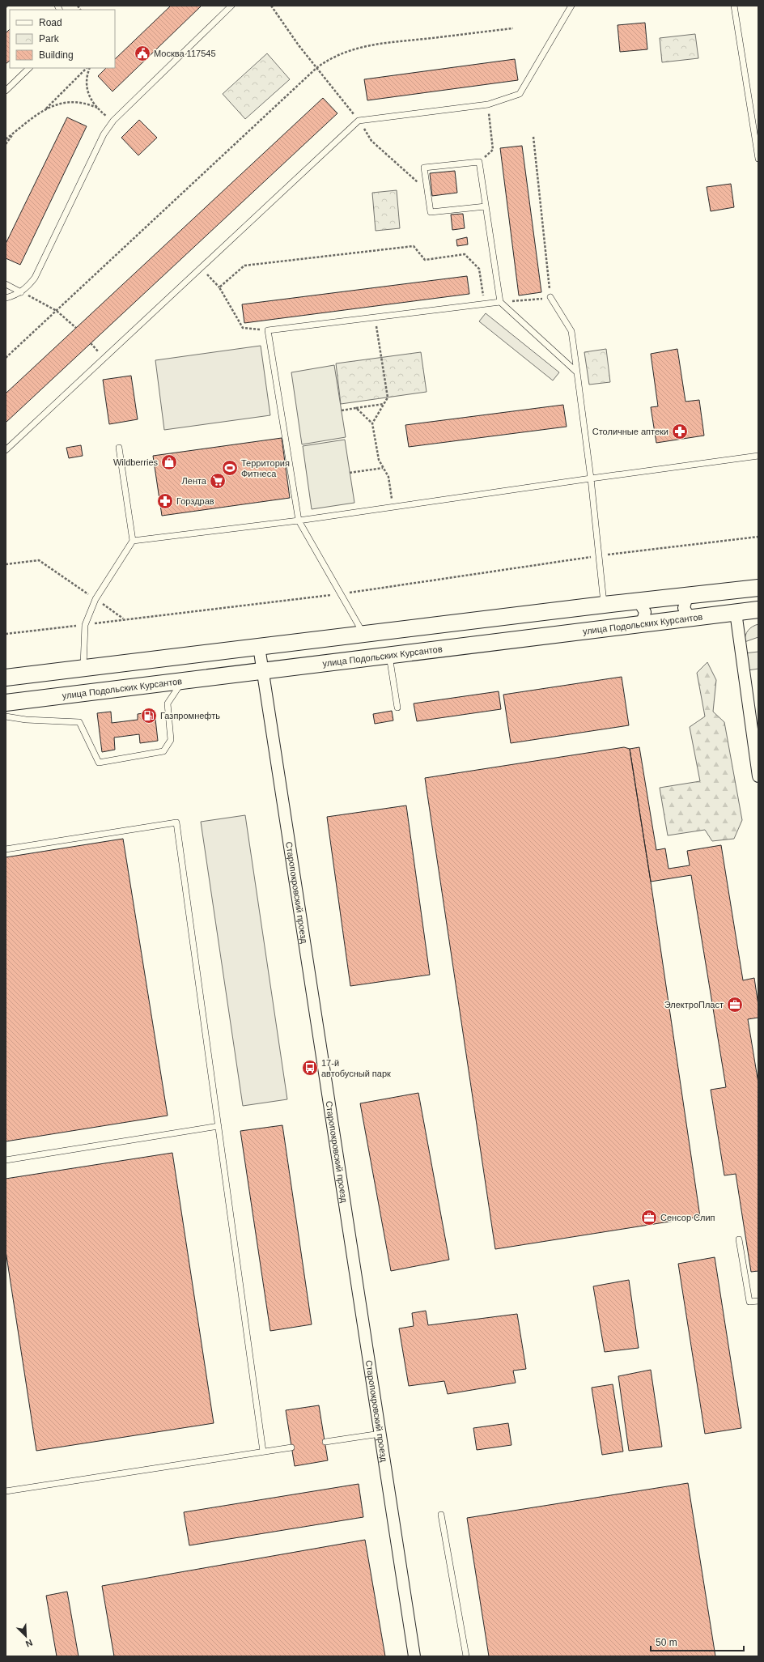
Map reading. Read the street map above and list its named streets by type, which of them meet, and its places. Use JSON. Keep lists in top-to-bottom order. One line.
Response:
{"streets":{"main road":["улица Подольских Курсантов"],"street":["Старопокровский проезд"]},"crossings":[["улица Подольских Курсантов","Старопокровский проезд"]],"places":{"public building":["Москва 117545"],"pharmacy":["Столичные аптеки","Горздрав"],"shop":["Wildberries"],"sports":["Территория Фитнеса"],"supermarket":["Лента"],"fuel station":["Газпромнефть"],"office":["ЭлектроПласт","Сенсор Слип"],"bus stop":["17-й автобусный парк"]},"legend":["Road","Park","Building"],"scale_bar":"50 m","north":"bottom right"}
